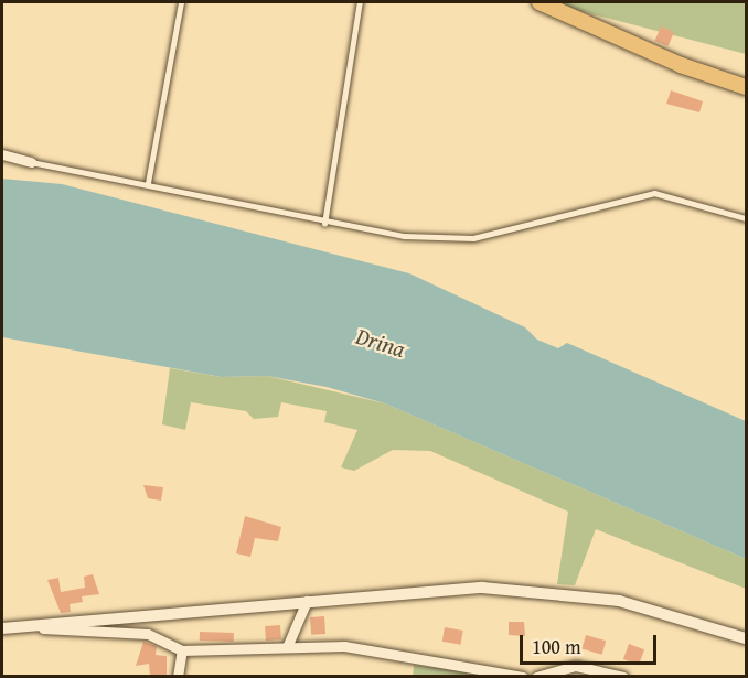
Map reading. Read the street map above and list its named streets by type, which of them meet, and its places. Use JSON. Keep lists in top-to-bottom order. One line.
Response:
{"water":["Drina"],"scale_bar":"100 m"}
